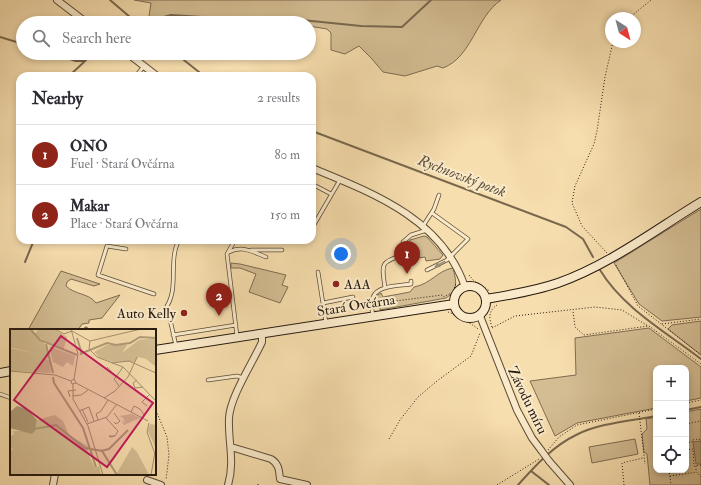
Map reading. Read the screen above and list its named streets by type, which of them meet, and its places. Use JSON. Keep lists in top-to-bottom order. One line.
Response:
{"streets":{"main road":["Stará Ovčárna"],"street":["Závodu míru"]},"crossings":[["Stará Ovčárna","Závodu míru"]],"water":["Rychnovský potok"],"places":["AAA","Auto Kelly"],"north":"bottom right","page":{"search":"Search here","heading":["Nearby","2 results"],"list":[{"mark":"1","name":"ONO","note":"Fuel · Stará Ovčárna","value":"80 m"},{"mark":"2","name":"Makar","note":"Place · Stará Ovčárna","value":"150 m"}],"pins":["1","2"],"map_buttons":["+","−"]}}
